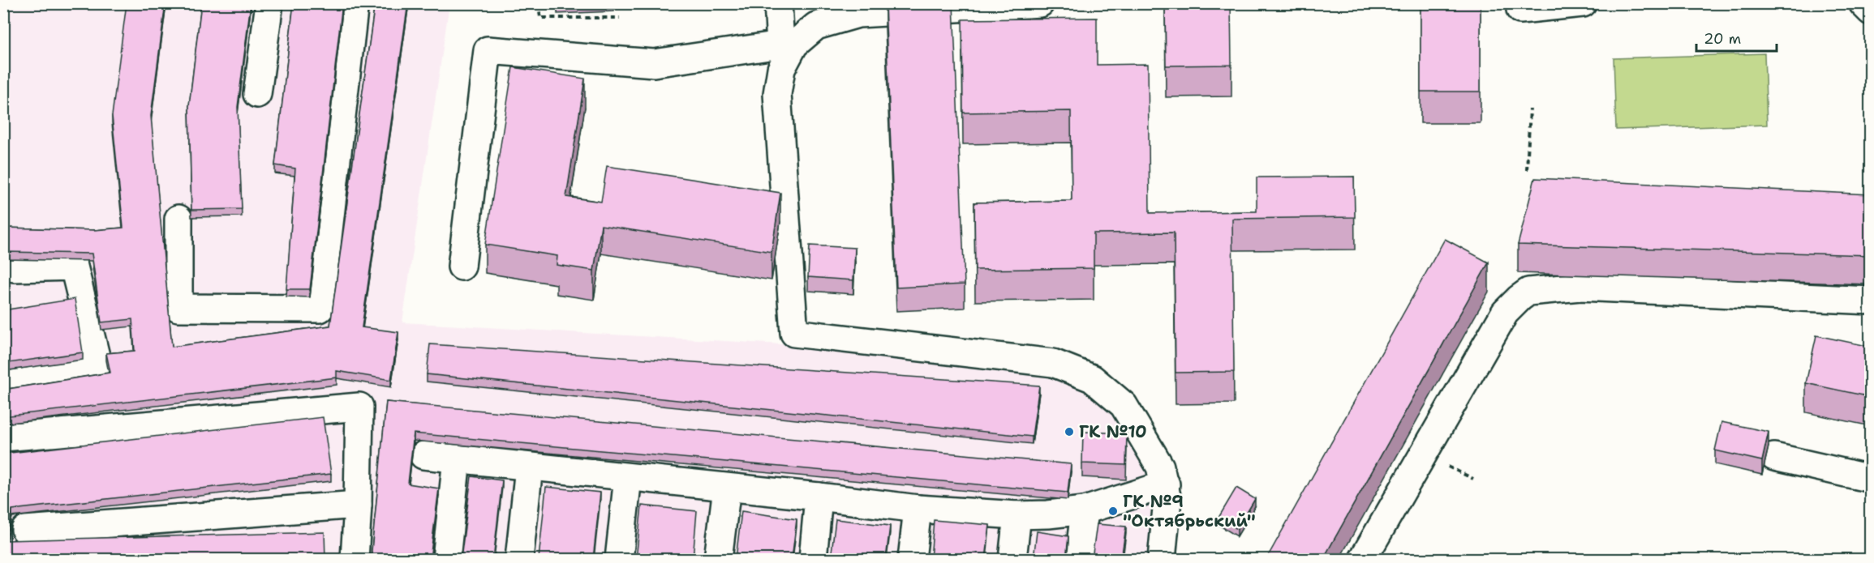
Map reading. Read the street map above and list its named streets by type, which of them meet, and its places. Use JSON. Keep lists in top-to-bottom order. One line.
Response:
{"places":["ГК №10","ГК №9 \"Октябрьский\""],"scale_bar":"20 m"}
